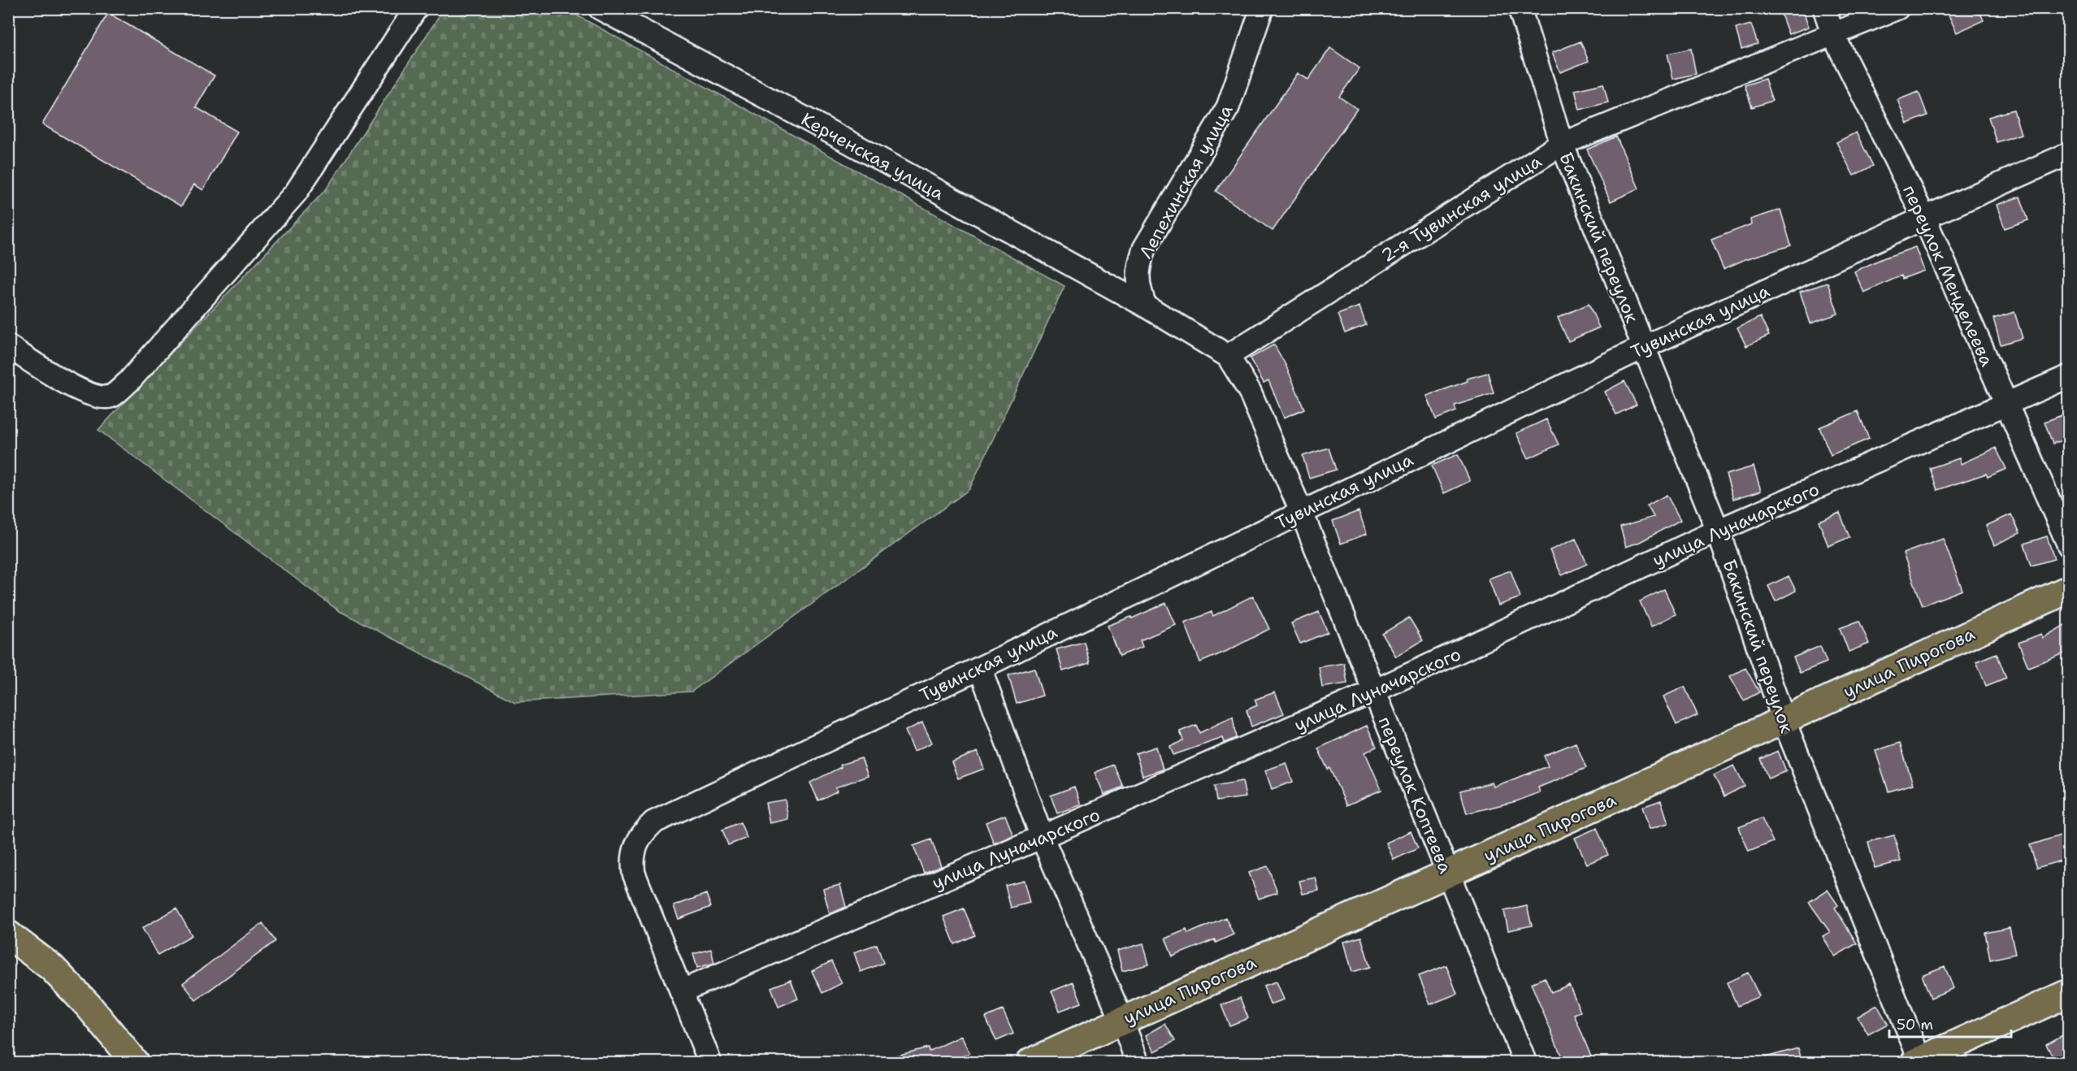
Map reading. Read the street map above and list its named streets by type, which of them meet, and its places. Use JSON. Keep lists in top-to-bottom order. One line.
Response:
{"streets":{"main road":["улица Пирогова"],"street":["Керченская улица","Лепехинская улица","2-я Тувинская улица","Бакинский переулок","переулок Менделеева","Тувинская улица","улица Луначарского","переулок Коптеева"]},"crossings":[["Керченская улица","Лепехинская улица"],["2-я Тувинская улица","Бакинский переулок"],["2-я Тувинская улица","переулок Менделеева"],["2-я Тувинская улица","переулок Коптеева"],["Бакинский переулок","Тувинская улица"],["Бакинский переулок","улица Луначарского"],["Бакинский переулок","улица Пирогова"],["переулок Менделеева","Тувинская улица"],["переулок Менделеева","улица Луначарского"],["Тувинская улица","улица Луначарского"],["Тувинская улица","переулок Коптеева"],["улица Луначарского","переулок Коптеева"],["улица Пирогова","переулок Коптеева"]],"scale_bar":"50 m"}
